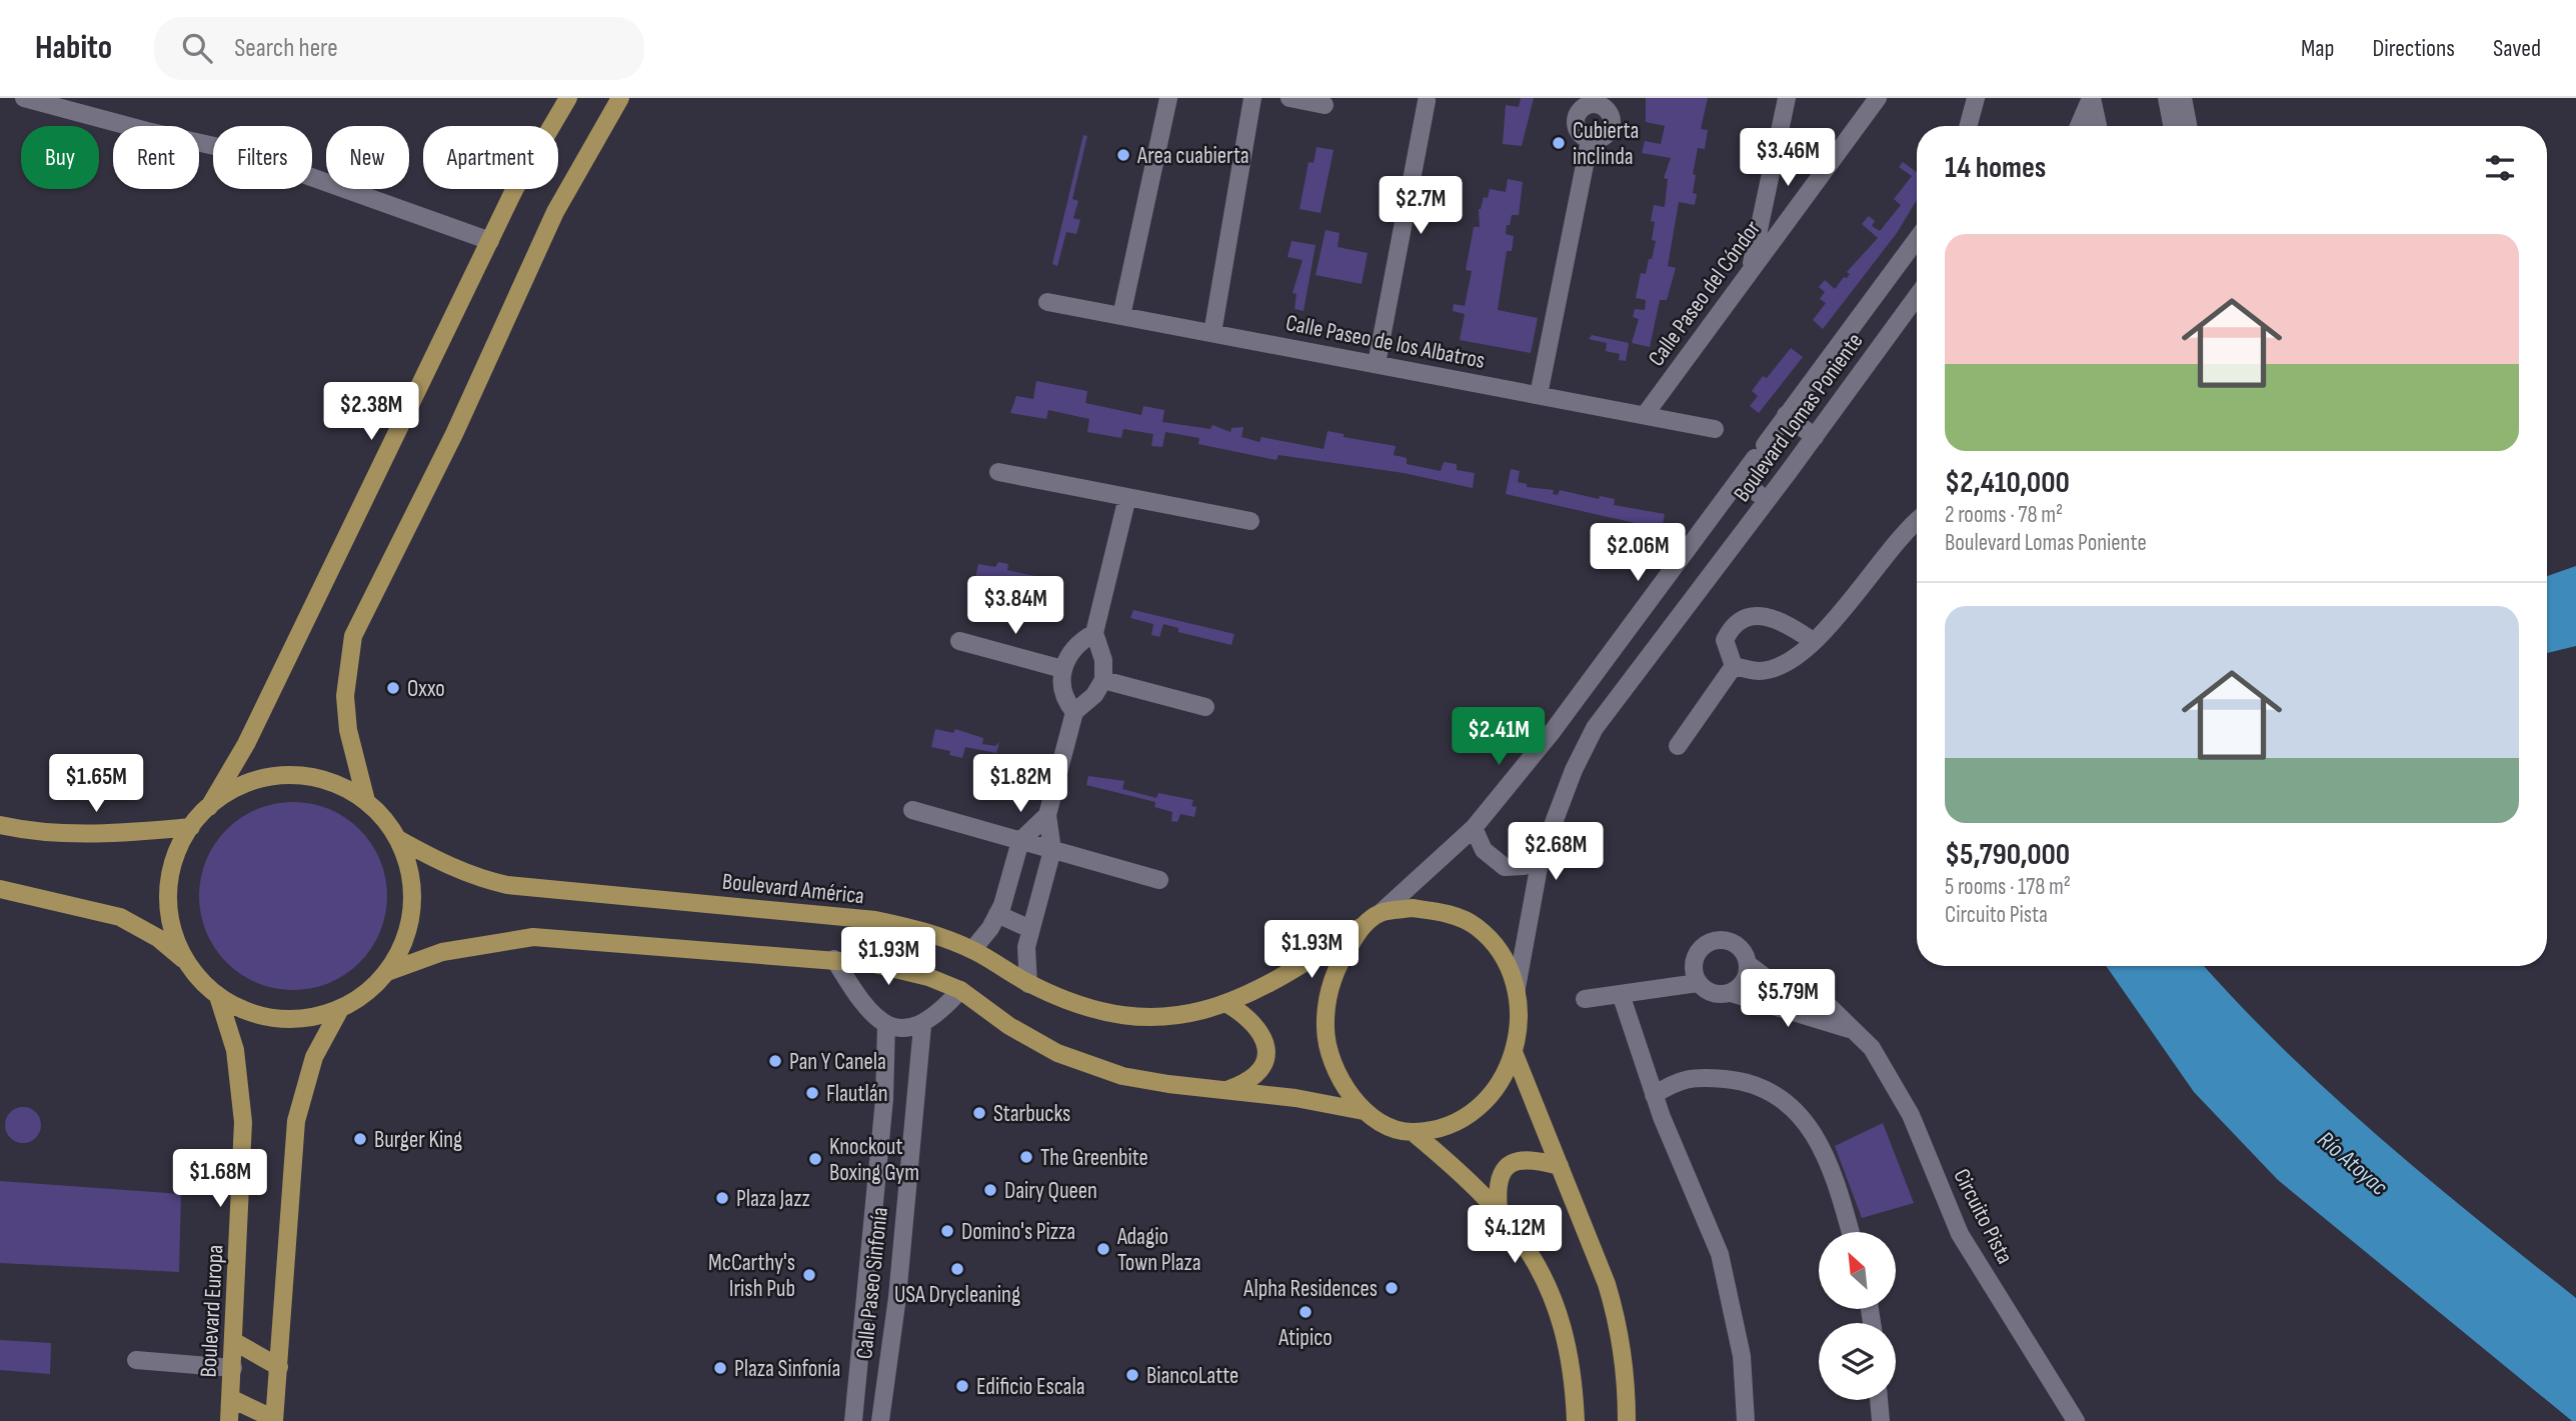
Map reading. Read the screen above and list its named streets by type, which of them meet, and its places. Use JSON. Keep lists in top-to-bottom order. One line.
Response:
{"streets":{"main road":["Boulevard América","Boulevard Europa"],"street":["Calle Paseo del Cóndor","Calle Paseo de los Albatros","Boulevard Lomas Poniente","Circuito Pista","Calle Paseo Sinfonía"]},"crossings":[["Calle Paseo del Cóndor","Calle Paseo de los Albatros"],["Boulevard Lomas Poniente","Boulevard América"],["Boulevard América","Boulevard Europa"]],"water":["Río Atoyac"],"places":["Cubierta inclinda","Area cuabierta","Oxxo","Pan Y Canela","Flautlán","Starbucks","Burger King","The Greenbite","Knockout Boxing Gym","Dairy Queen","Plaza Jazz","Domino's Pizza","Adagio Town Plaza","USA Drycleaning","McCarthy's Irish Pub","Alpha Residences","Atipico","Plaza Sinfonía","BiancoLatte","Edificio Escala"],"north":"top left","page":{"header":"Habito","search":"Search here","nav":["Map","Directions","Saved"],"chip":["Buy","Rent","Filters","New","Apartment"],"heading":"14 homes","price":["$3.46M","$2.7M","$2.38M","$2.06M","$3.84M","$2.41M","$1.65M","$1.82M","$2.68M","$1.93M","$1.93M","$5.79M","$1.68M","$4.12M"],"list":[{"name":"$2,410,000","note":"2 rooms · 78 m² · Boulevard Lomas Poniente"},{"name":"$5,790,000","note":"5 rooms · 178 m² · Circuito Pista"}]}}
